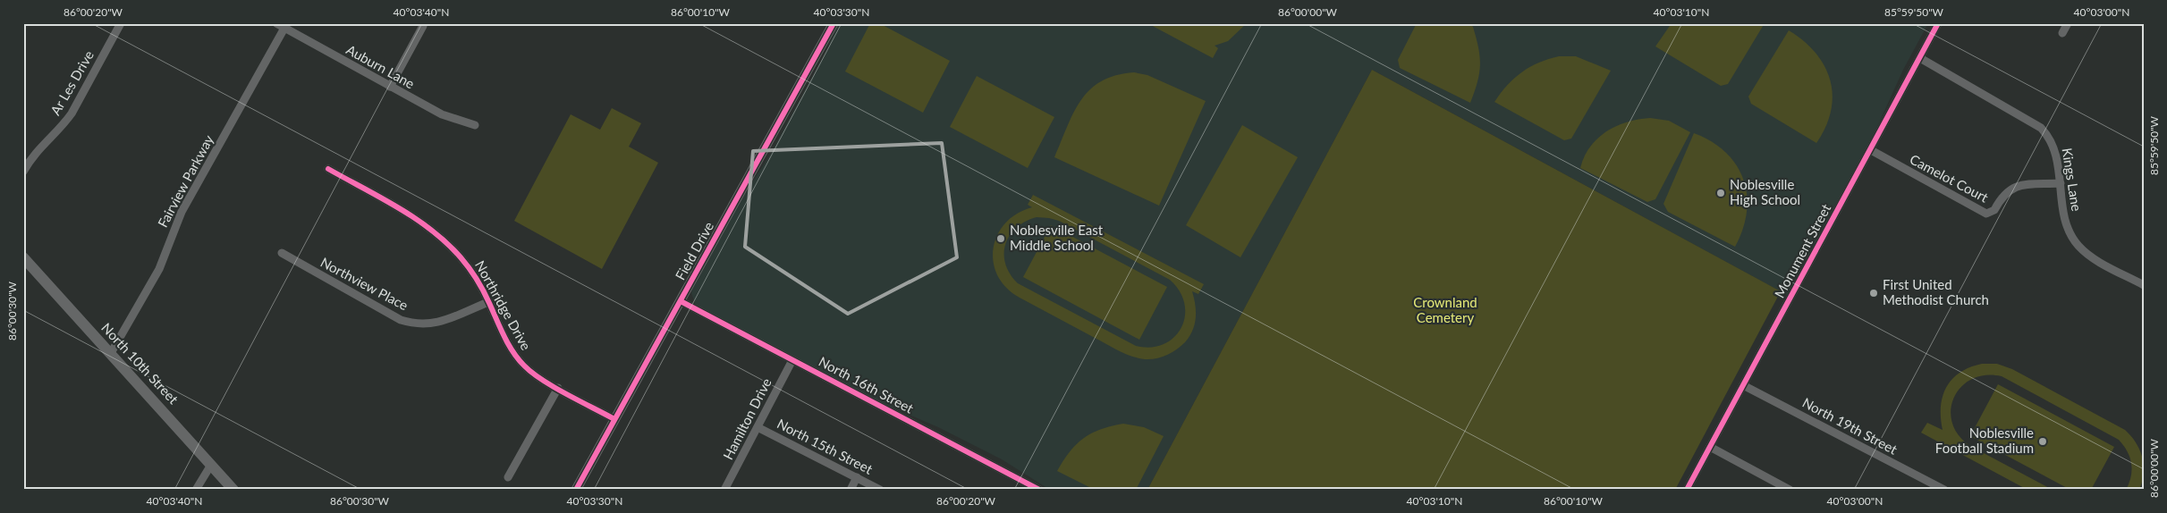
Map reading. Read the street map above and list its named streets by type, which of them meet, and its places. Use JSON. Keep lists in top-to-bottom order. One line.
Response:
{"streets":{"main road":["North 10th Street"],"street":["Auburn Lane","Ar Les Drive","Camelot Court","Kings Lane","Fairview Parkway","Field Drive","Monument Street","Northview Place","Northridge Drive","North 16th Street","Hamilton Drive","North 19th Street","North 15th Street"]},"crossings":[["Auburn Lane","Fairview Parkway"],["Camelot Court","Kings Lane"],["Camelot Court","Monument Street"],["Kings Lane","Monument Street"],["Fairview Parkway","North 10th Street"],["Field Drive","Northridge Drive"],["Field Drive","North 16th Street"],["Monument Street","North 19th Street"],["Northview Place","Northridge Drive"],["North 16th Street","Hamilton Drive"],["Hamilton Drive","North 15th Street"]],"parks":["Crownland Cemetery"],"places":["Noblesville High School","Noblesville East Middle School","First United Methodist Church","Noblesville Football Stadium"],"coordinates":["86°00'20\"W","40°03'40\"N","86°00'10\"W","40°03'30\"N","86°00'00\"W","40°03'10\"N","85°59'50\"W","40°03'00\"N","86°00'30\"W"]}
